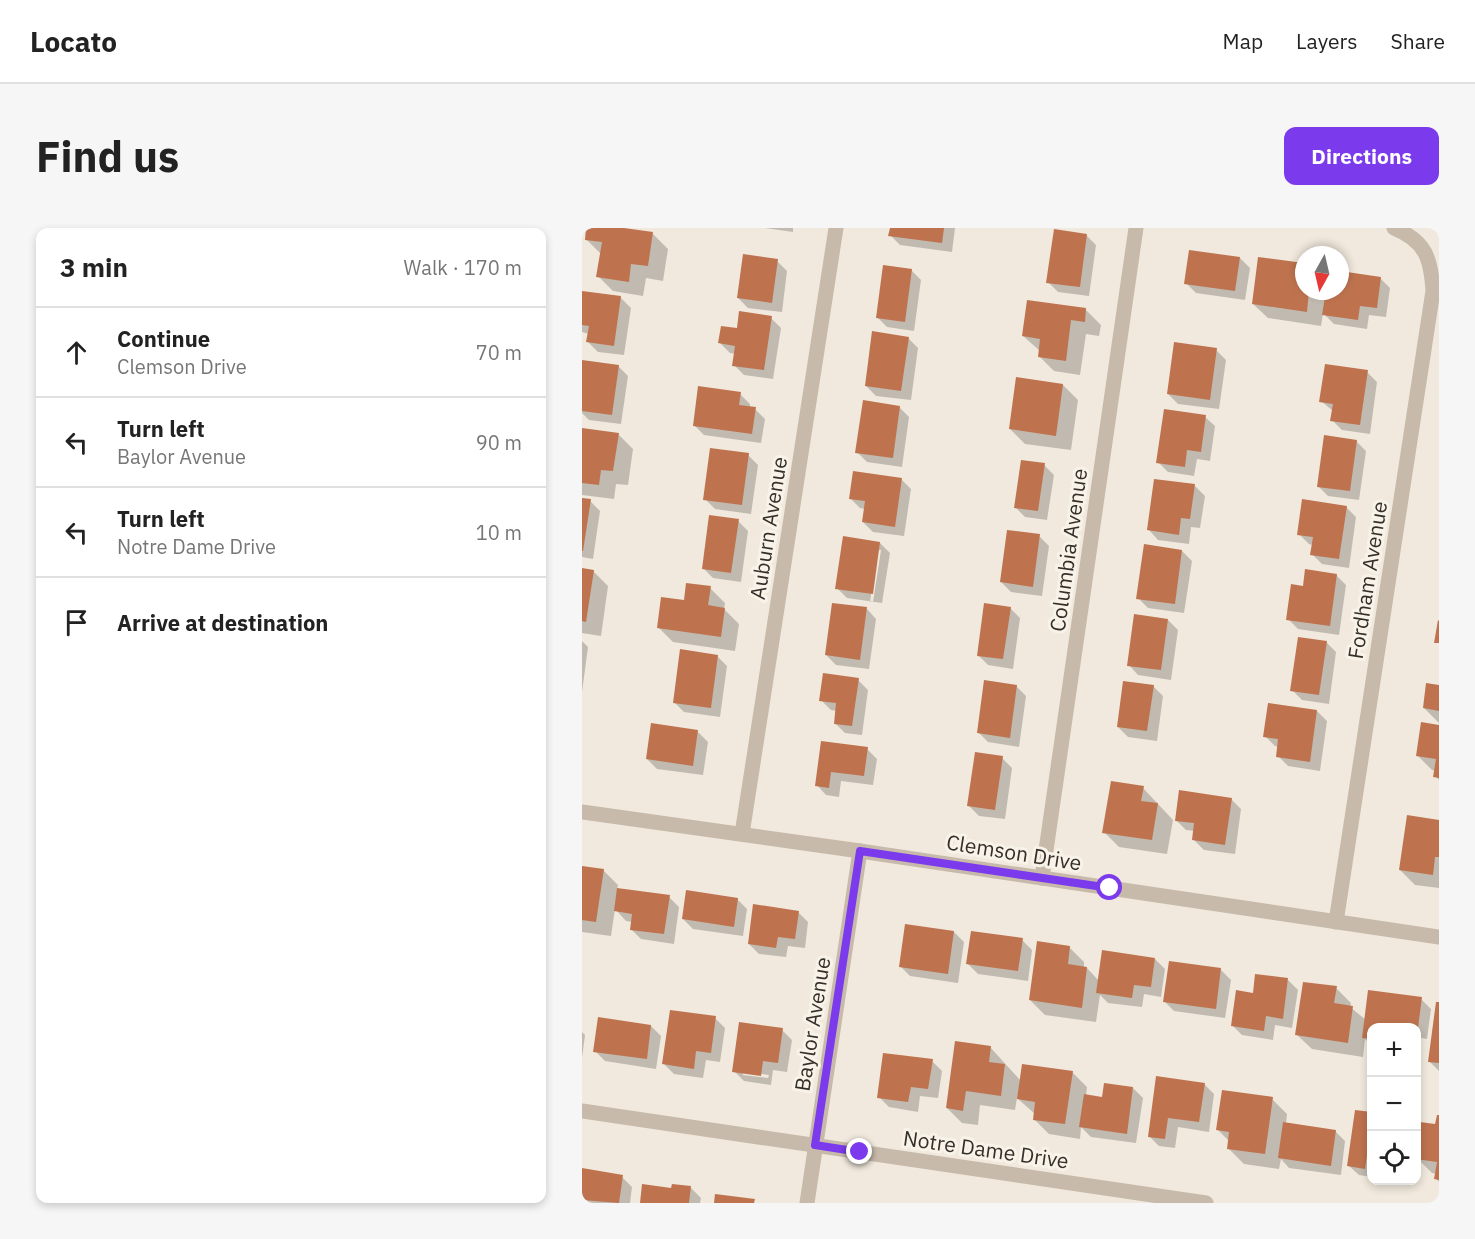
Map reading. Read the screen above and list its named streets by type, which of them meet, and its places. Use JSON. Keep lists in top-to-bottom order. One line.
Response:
{"streets":{"street":["Auburn Avenue","Columbia Avenue","Fordham Avenue","Clemson Drive","Baylor Avenue","Notre Dame Drive"]},"crossings":[["Auburn Avenue","Clemson Drive"],["Columbia Avenue","Clemson Drive"],["Fordham Avenue","Clemson Drive"],["Clemson Drive","Baylor Avenue"],["Baylor Avenue","Notre Dame Drive"]],"north":"bottom","page":{"header":"Locato","nav":["Map","Layers","Share"],"buttons":"Directions","title":"Find us","heading":["3 min","Walk · 170 m"],"list":[["Continue","Clemson Drive","70 m"],["Turn left","Baylor Avenue","90 m"],["Turn left","Notre Dame Drive","10 m"],"Arrive at destination"],"map_buttons":["+","−"]}}
